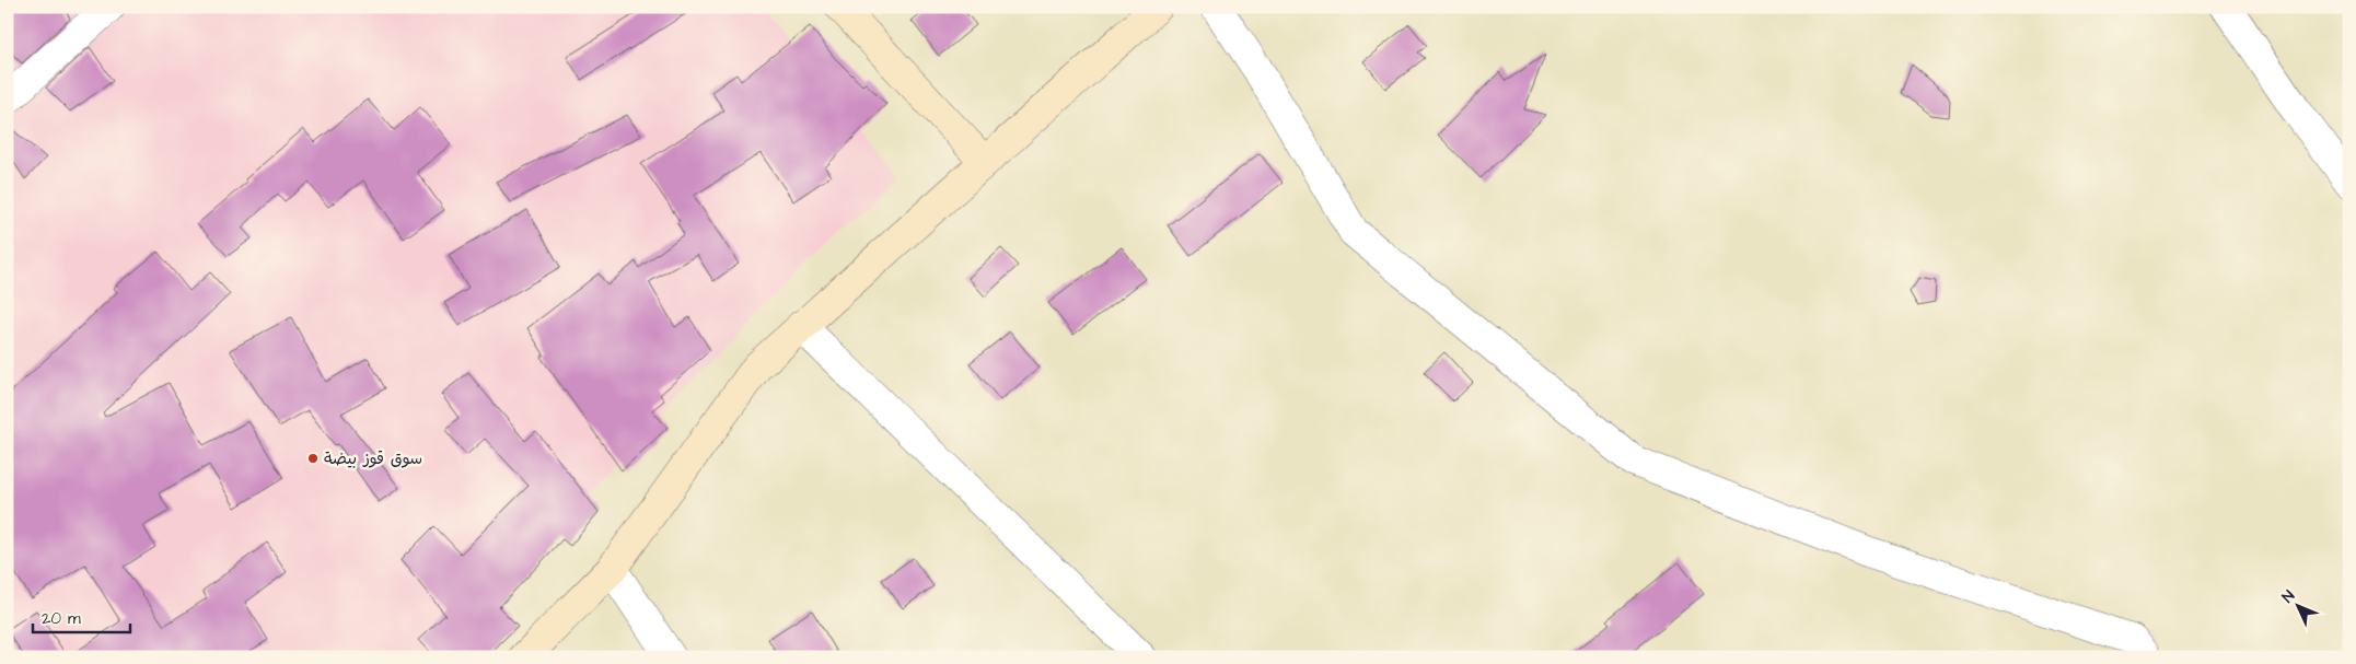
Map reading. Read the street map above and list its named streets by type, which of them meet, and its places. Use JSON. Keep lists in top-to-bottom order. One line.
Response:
{"places":["سوق قوز بيضة"],"scale_bar":"20 m","north":"top left"}
